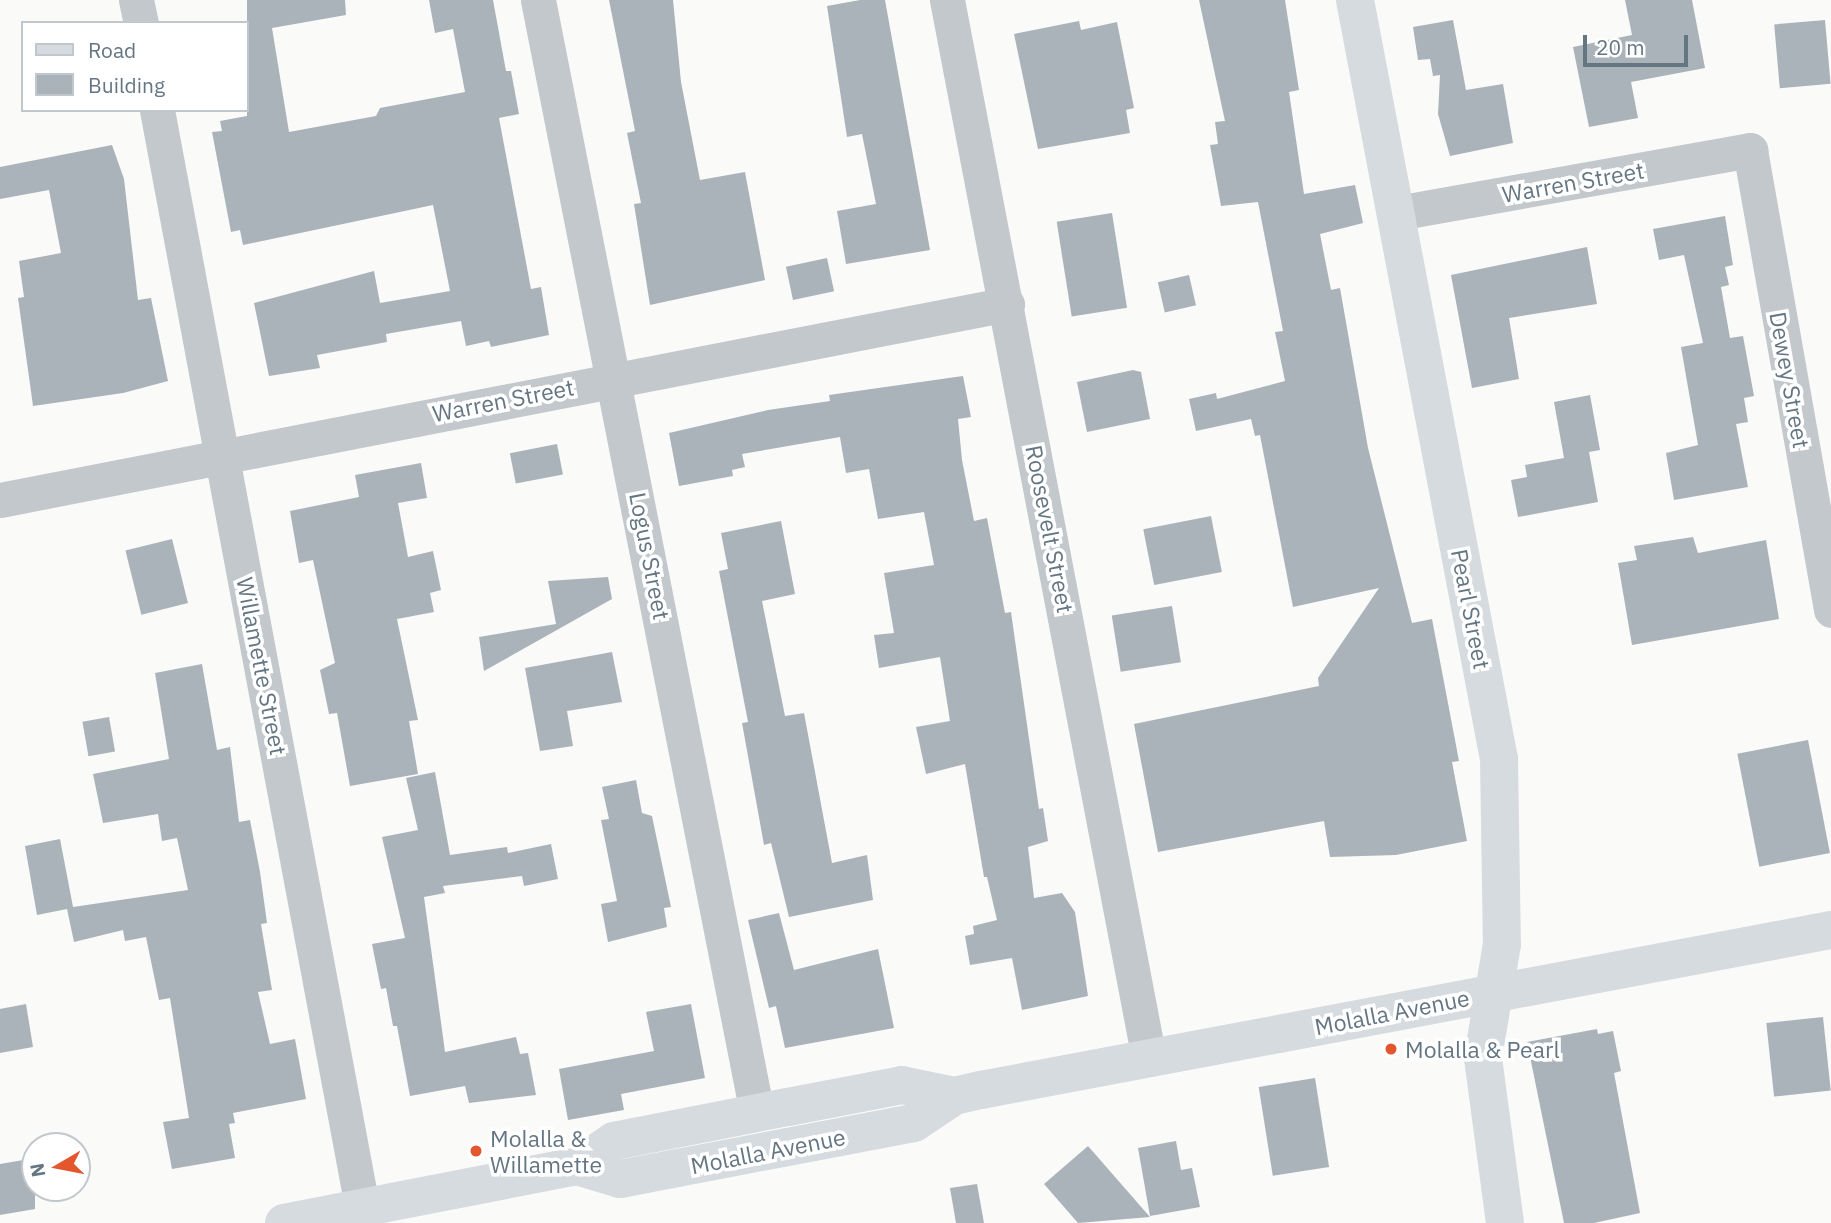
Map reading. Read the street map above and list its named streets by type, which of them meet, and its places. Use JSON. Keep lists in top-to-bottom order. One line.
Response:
{"streets":{"main road":["Pearl Street","Molalla Avenue"],"street":["Warren Street","Dewey Street","Roosevelt Street","Logus Street","Willamette Street"]},"crossings":[["Warren Street","Dewey Street"],["Warren Street","Roosevelt Street"],["Warren Street","Logus Street"],["Warren Street","Pearl Street"],["Warren Street","Willamette Street"],["Roosevelt Street","Molalla Avenue"],["Logus Street","Molalla Avenue"],["Pearl Street","Molalla Avenue"],["Willamette Street","Molalla Avenue"]],"places":["Molalla & Pearl","Molalla & Willamette"],"legend":["Road","Building"],"scale_bar":"20 m","north":"left"}
